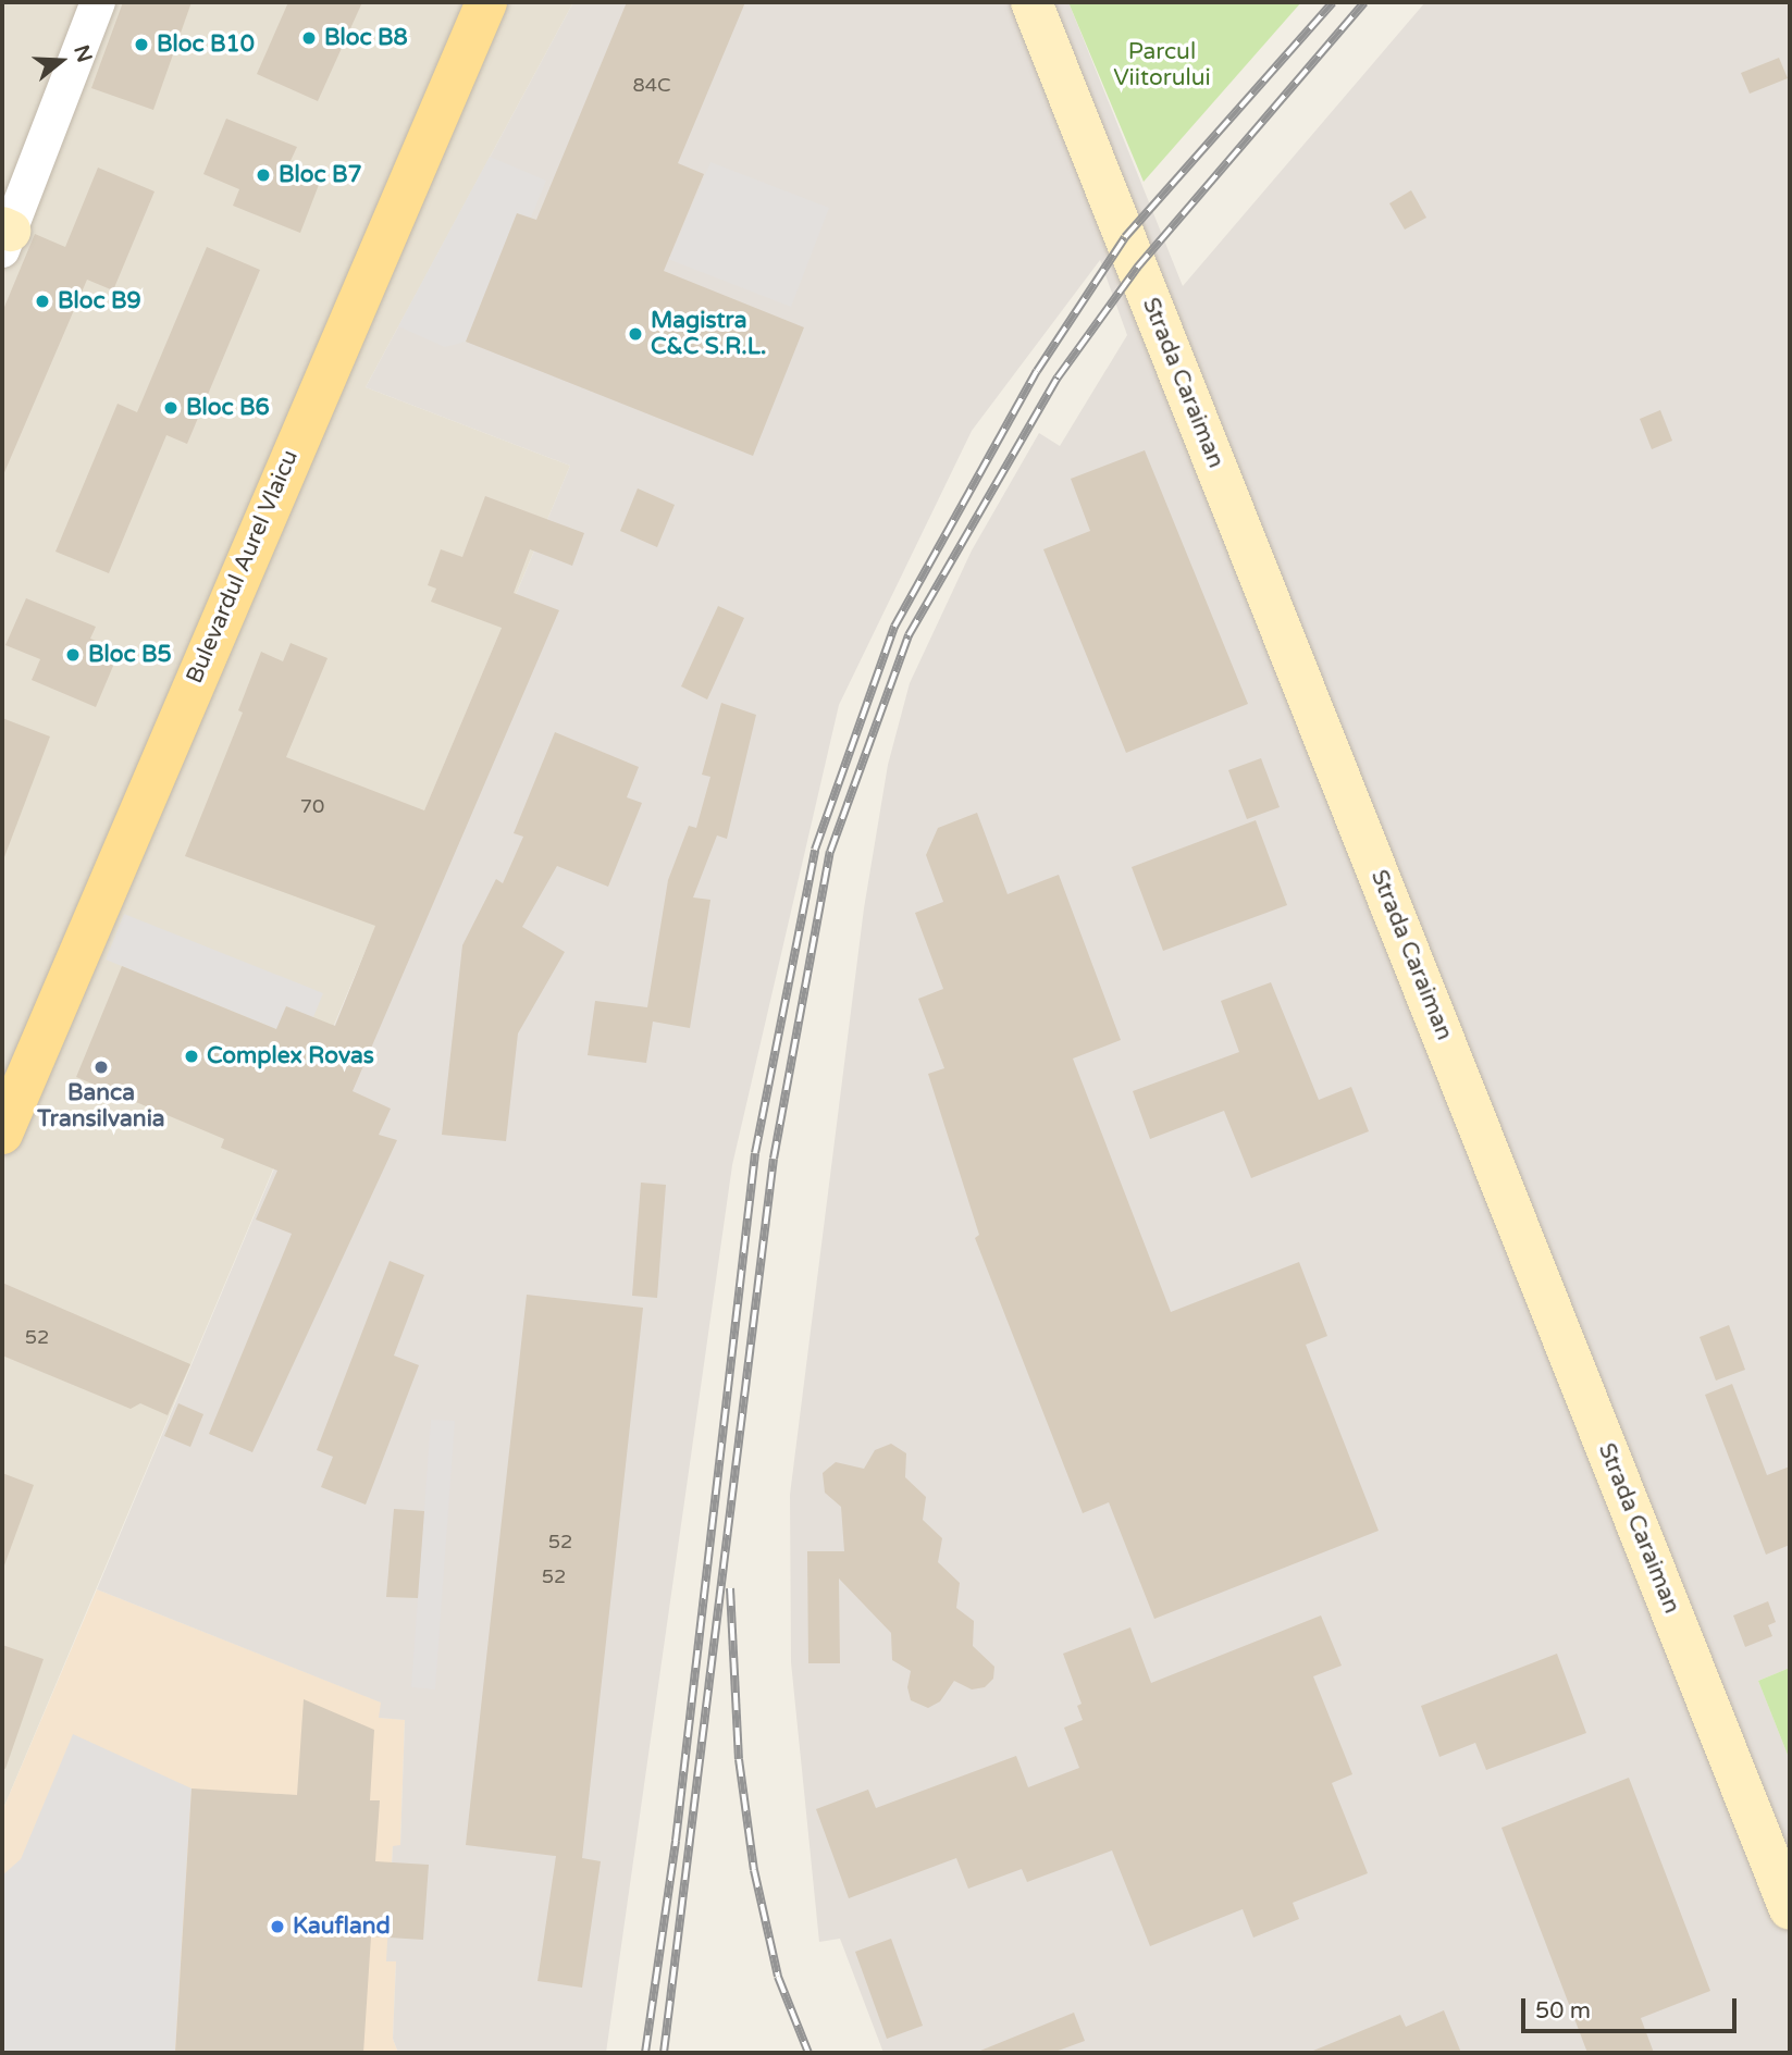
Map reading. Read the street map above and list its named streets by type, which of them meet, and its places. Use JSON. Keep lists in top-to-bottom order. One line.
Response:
{"streets":{"main road":["Bulevardul Aurel Vlaicu"],"street":["Strada Caraiman"]},"parks":["Parcul Viitorului"],"places":["Bloc B8","Bloc B10","Bloc B7","Bloc B9","Magistra C&C S.R.L.","Bloc B6","Bloc B5","Complex Rovas","Banca Transilvania","Kaufland"],"house_numbers":["84C","70","52","52","52"],"scale_bar":"50 m","north":"right"}
